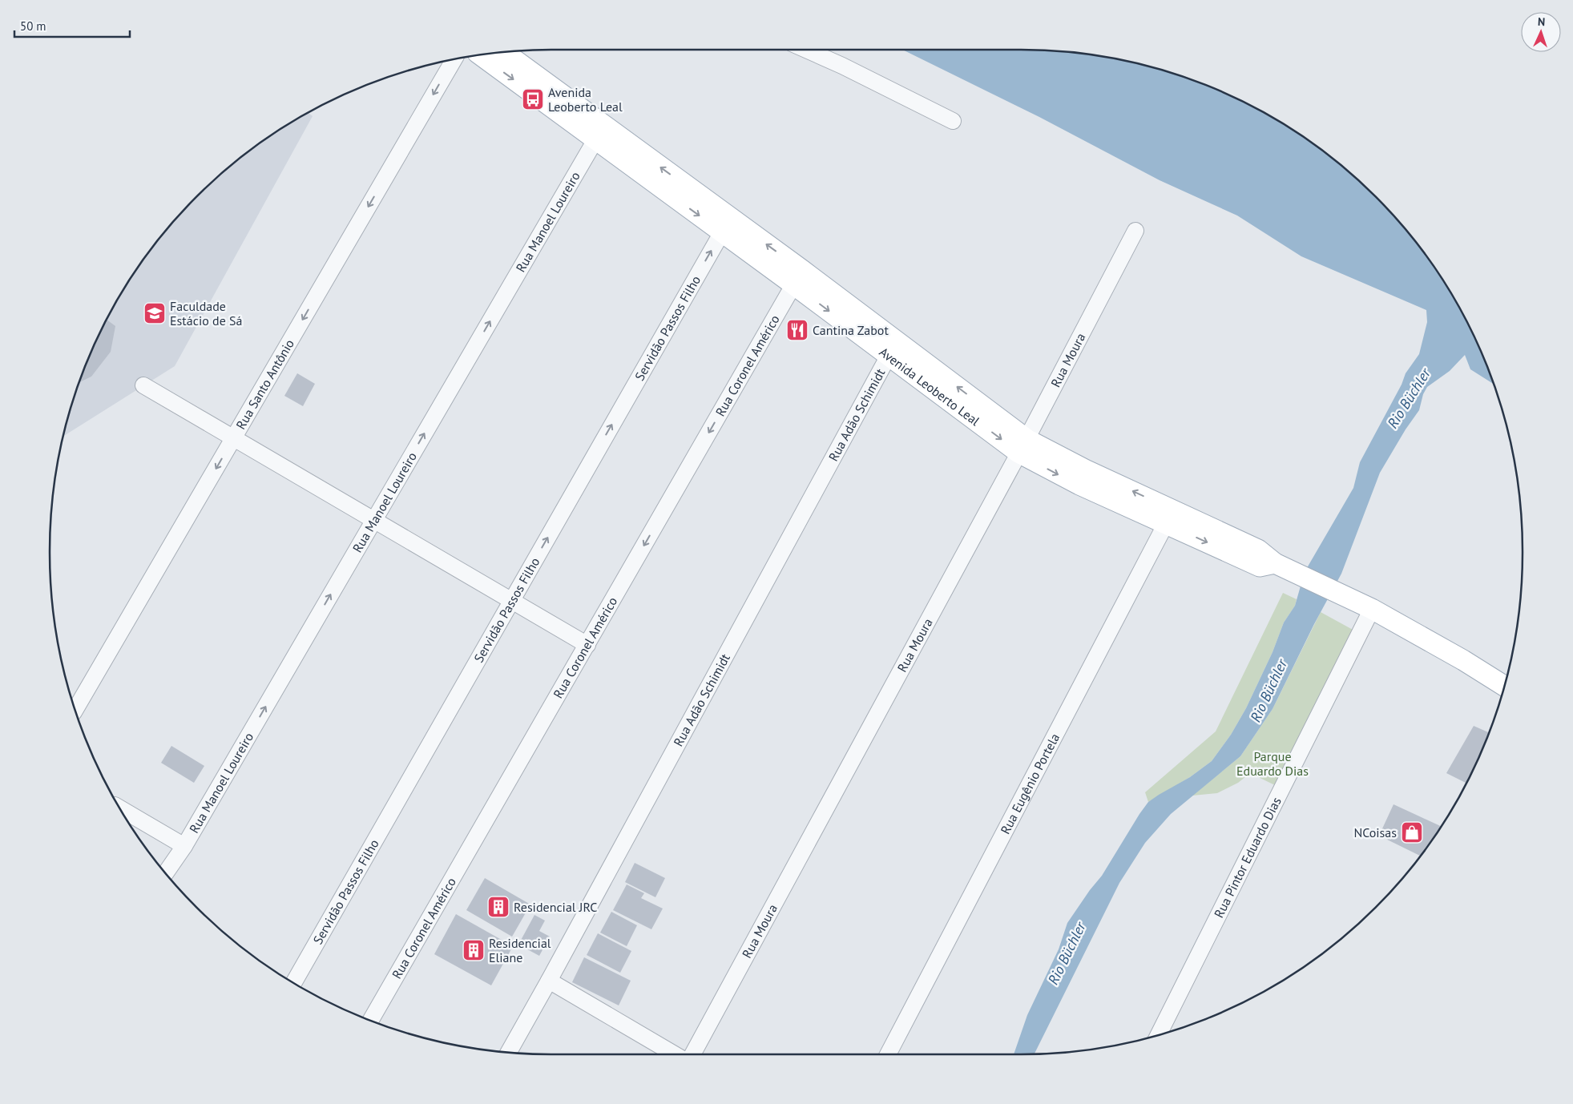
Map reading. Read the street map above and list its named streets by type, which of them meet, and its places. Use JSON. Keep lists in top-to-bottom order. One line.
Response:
{"streets":{"main road":["Avenida Leoberto Leal"],"street":["Rua Manoel Loureiro","Servidão Passos Filho","Rua Moura","Rua Coronel Américo","Rua Santo Antônio","Rua Adão Schimidt","Rua Eugênio Portela","Rua Pintor Eduardo Dias"]},"crossings":[["Rua Manoel Loureiro","Avenida Leoberto Leal"],["Servidão Passos Filho","Avenida Leoberto Leal"],["Rua Moura","Avenida Leoberto Leal"],["Rua Coronel Américo","Avenida Leoberto Leal"],["Avenida Leoberto Leal","Rua Adão Schimidt"],["Avenida Leoberto Leal","Rua Eugênio Portela"],["Avenida Leoberto Leal","Rua Pintor Eduardo Dias"]],"one_way":["Rua Manoel Loureiro","Servidão Passos Filho","Rua Coronel Américo","Rua Santo Antônio"],"water":["Rio Büchler"],"parks":["Parque Eduardo Dias"],"places":{"bus stop":["Avenida Leoberto Leal"],"school or university":["Faculdade Estácio de Sá"],"restaurant":["Cantina Zabot"],"shop":["NCoisas"],"building":["Residencial JRC","Residencial Eliane"]},"scale_bar":"50 m","north":"top"}
